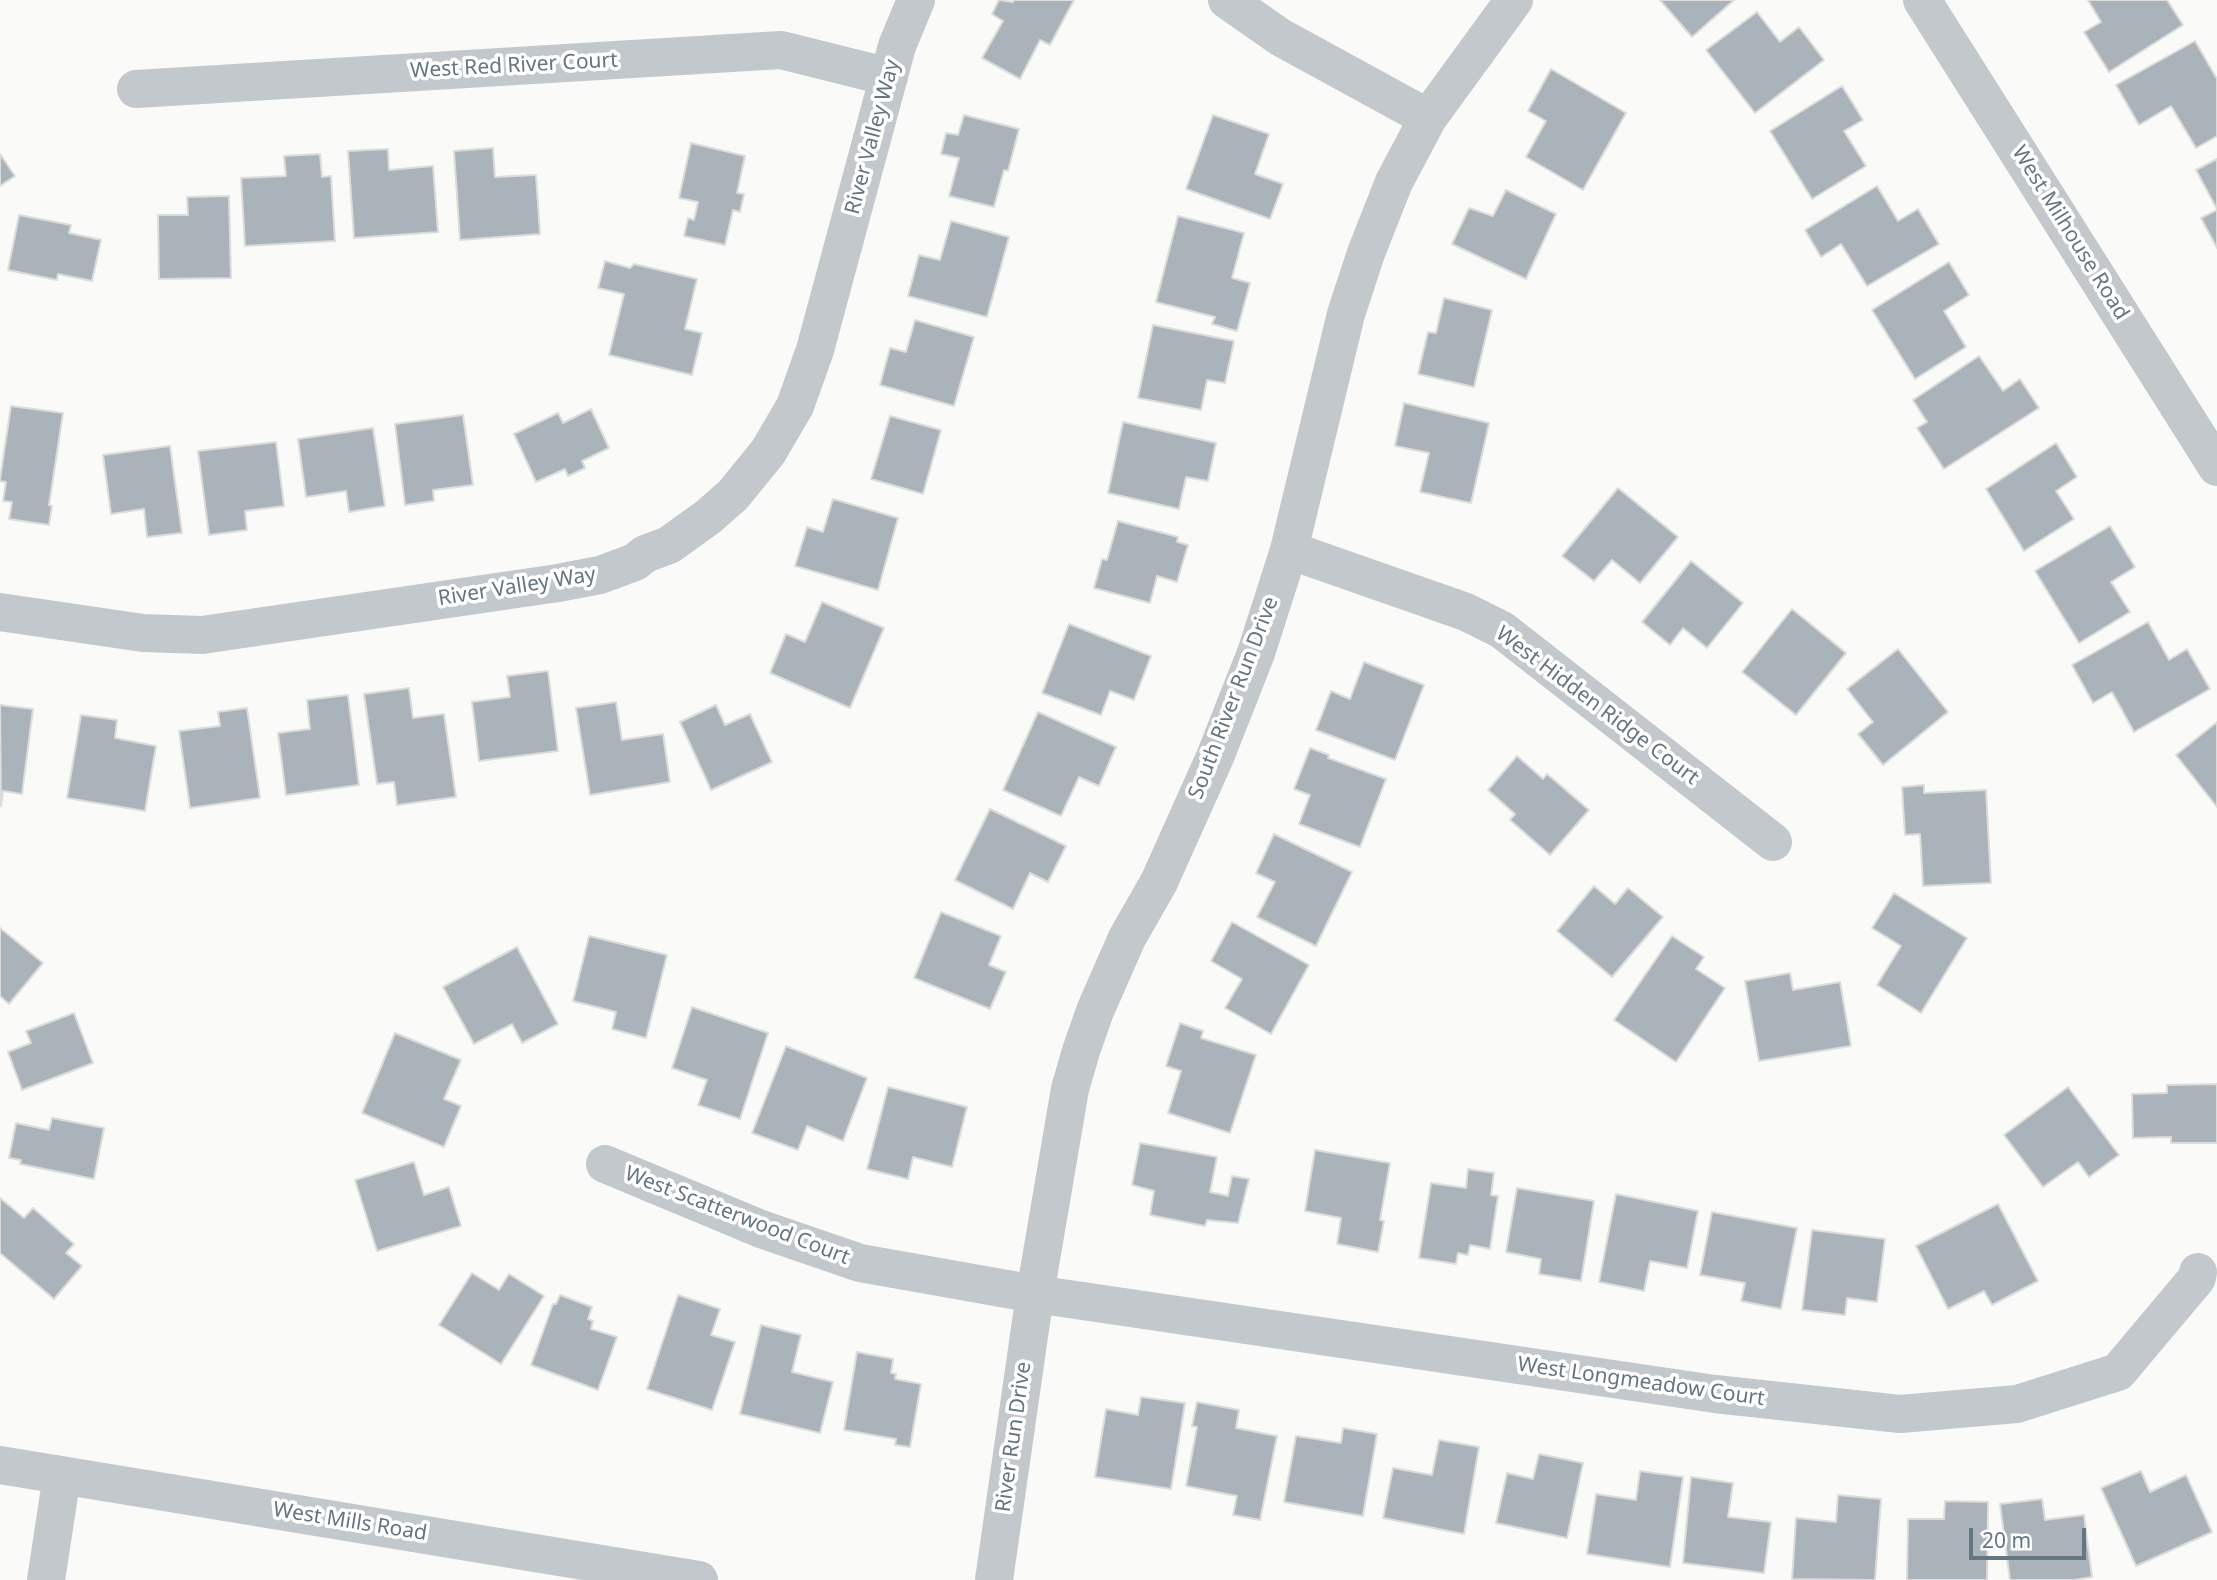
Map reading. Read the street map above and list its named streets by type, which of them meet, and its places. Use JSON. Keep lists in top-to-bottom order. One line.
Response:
{"streets":{"street":["West Red River Court","River Valley Way","West Milhouse Road","South River Run Drive","West Hidden Ridge Court","West Scatterwood Court","West Longmeadow Court","River Run Drive","West Mills Road"]},"crossings":[["West Red River Court","River Valley Way"],["South River Run Drive","West Hidden Ridge Court"],["South River Run Drive","West Scatterwood Court"],["South River Run Drive","West Longmeadow Court"],["South River Run Drive","River Run Drive"],["West Scatterwood Court","West Longmeadow Court"],["West Scatterwood Court","River Run Drive"],["West Longmeadow Court","River Run Drive"]],"scale_bar":"20 m"}
